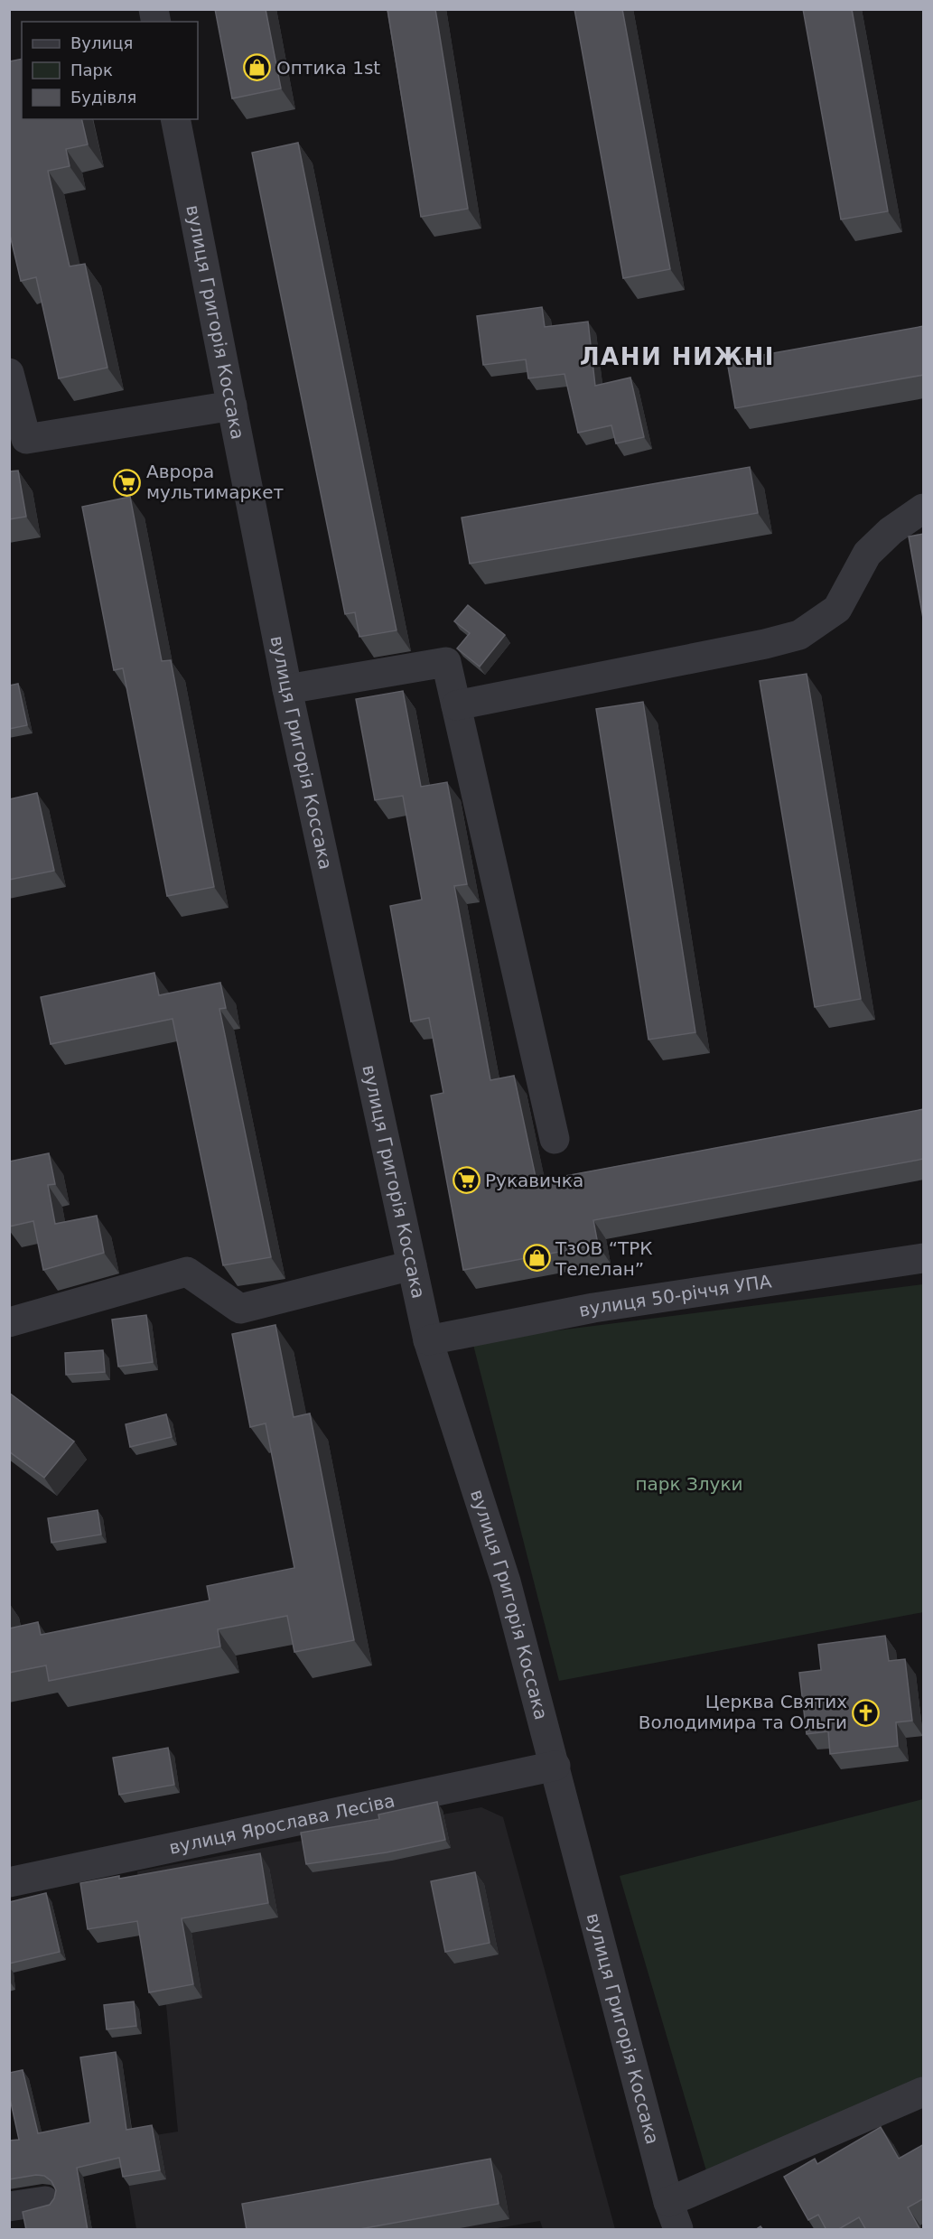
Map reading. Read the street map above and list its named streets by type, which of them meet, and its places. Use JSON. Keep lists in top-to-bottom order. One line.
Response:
{"streets":{"street":["вулиця Григорія Коссака","вулиця 50-річчя УПА","вулиця Ярослава Лесіва"]},"crossings":[["вулиця Григорія Коссака","вулиця 50-річчя УПА"],["вулиця Григорія Коссака","вулиця Ярослава Лесіва"]],"districts":["ЛАНИ НИЖНІ"],"parks":["парк Злуки"],"places":{"shop":["Оптика 1st","ТзОВ “ТРК Телелан”"],"supermarket":["Аврора мультимаркет","Рукавичка"],"church":["Церква Святих Володимира та Ольги"]},"legend":["Вулиця","Парк","Будівля"]}
